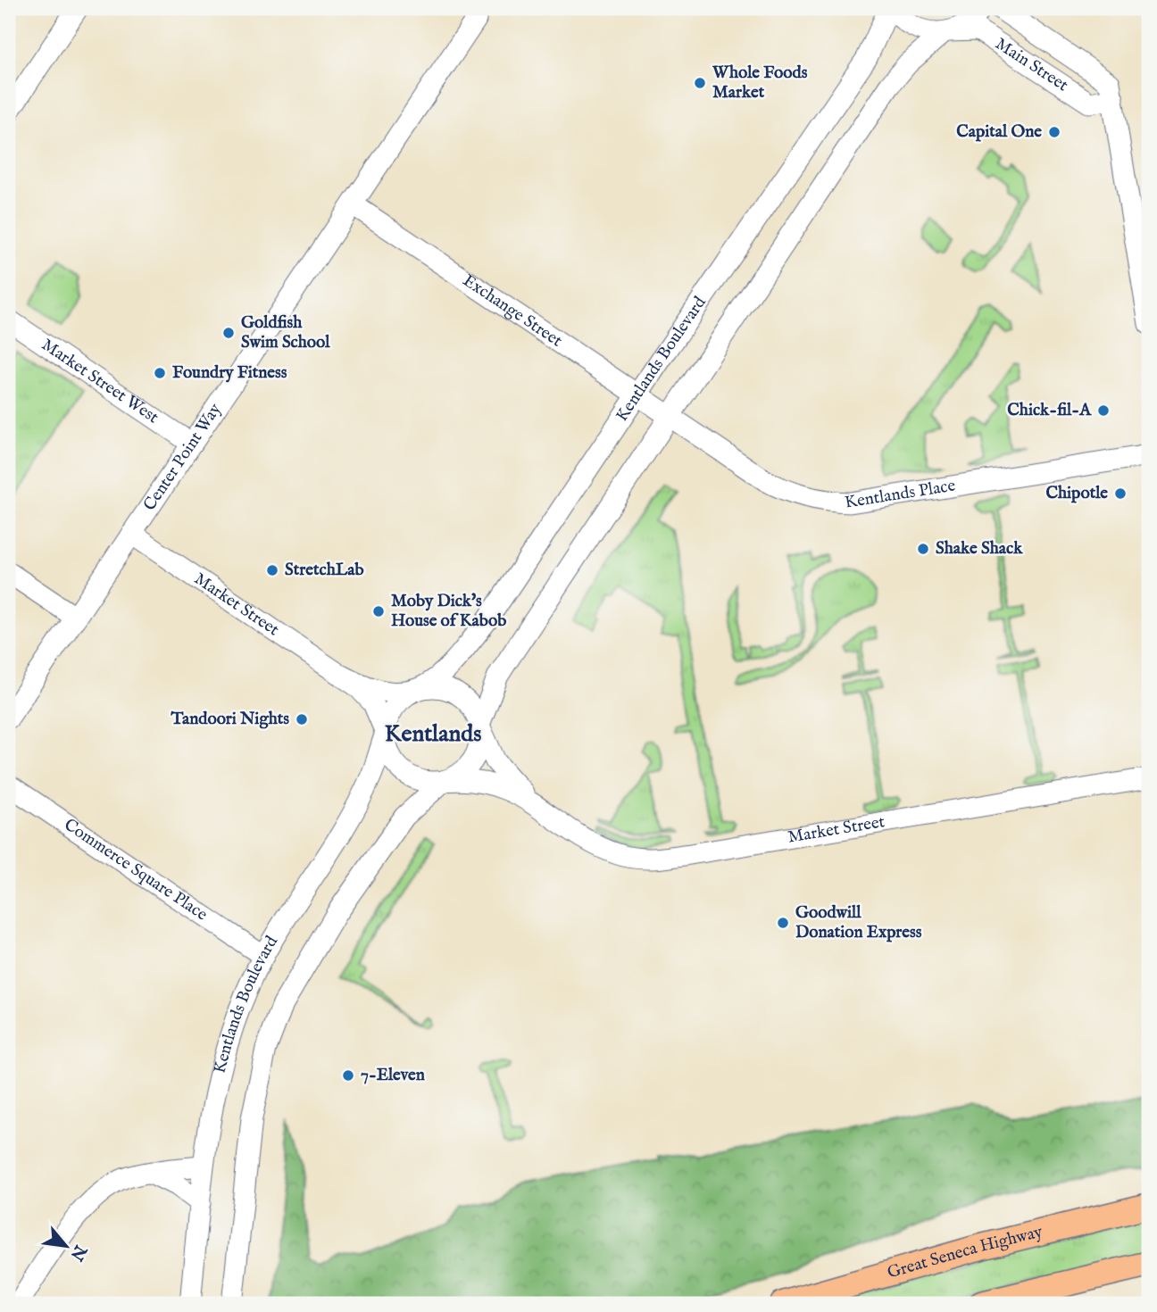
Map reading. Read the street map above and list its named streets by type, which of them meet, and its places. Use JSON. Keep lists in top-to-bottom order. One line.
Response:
{"streets":{"main road":["Great Seneca Highway"],"street":["Main Street","Exchange Street","Kentlands Boulevard","Market Street West","Center Point Way","Kentlands Place","Market Street","Commerce Square Place"]},"crossings":[["Main Street","Kentlands Boulevard"],["Exchange Street","Kentlands Boulevard"],["Exchange Street","Center Point Way"],["Exchange Street","Kentlands Place"],["Kentlands Boulevard","Market Street"],["Kentlands Boulevard","Commerce Square Place"],["Market Street West","Center Point Way"],["Center Point Way","Market Street"]],"districts":["Kentlands"],"places":["Whole Foods Market","Capital One","Goldfish Swim School","Foundry Fitness","Chick-fil-A","Chipotle","Shake Shack","StretchLab","Moby Dick's House of Kabob","Tandoori Nights","Goodwill Donation Express","7-Eleven"],"north":"bottom right"}
